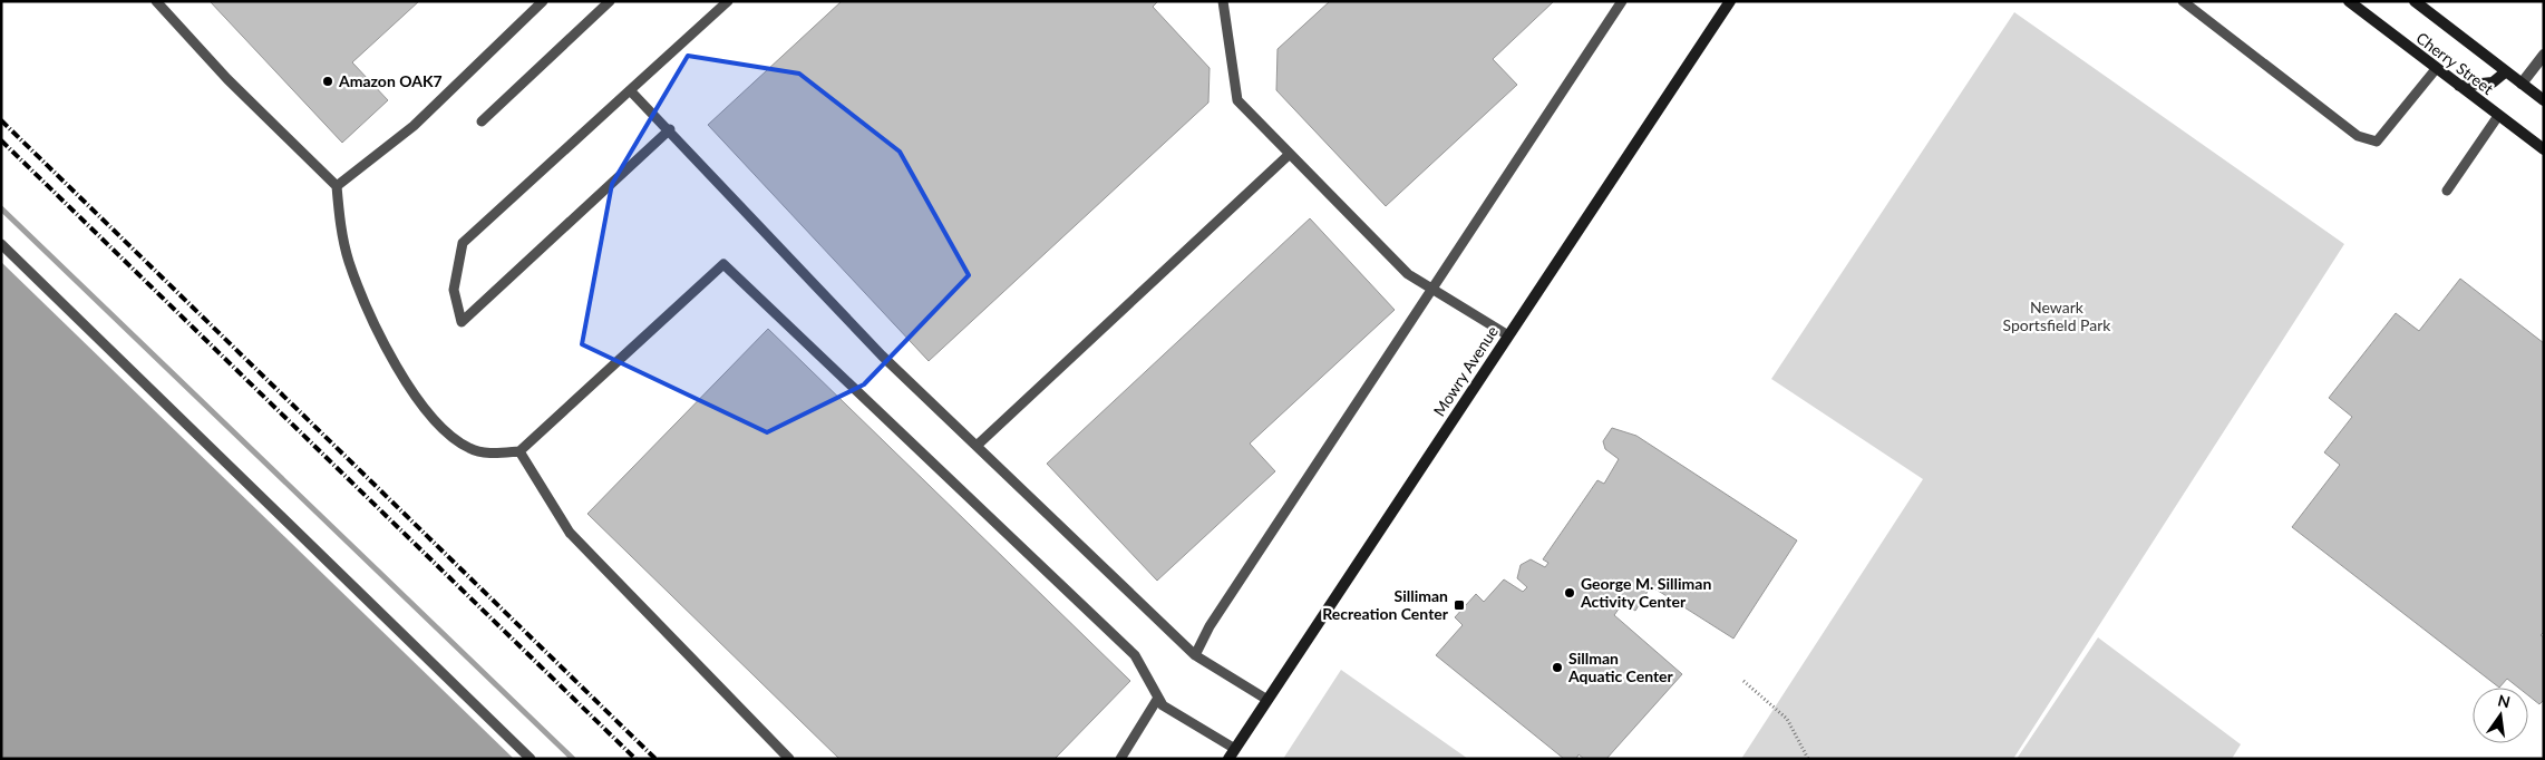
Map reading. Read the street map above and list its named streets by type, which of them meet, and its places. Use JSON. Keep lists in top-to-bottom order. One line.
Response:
{"streets":{"main road":["Cherry Street","Mowry Avenue"]},"parks":["Newark Sportsfield Park"],"places":{"other":["Amazon OAK7","George M. Silliman Activity Center","Sillman Aquatic Center"],"transit":["Silliman Recreation Center"]},"north":"top"}
